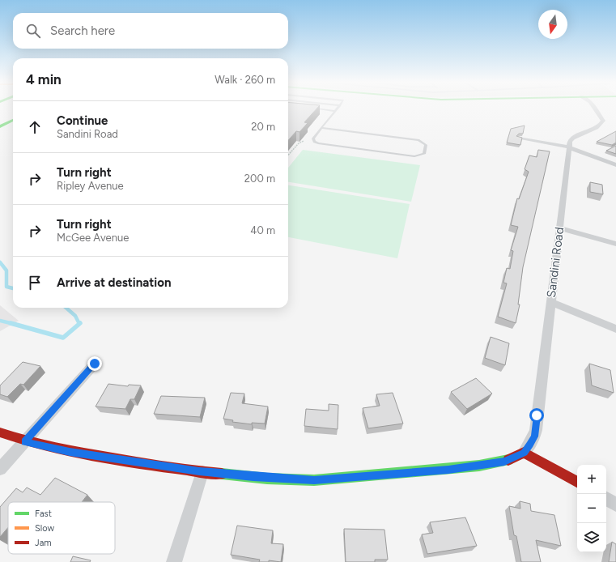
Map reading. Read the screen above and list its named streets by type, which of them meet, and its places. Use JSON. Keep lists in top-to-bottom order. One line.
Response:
{"streets":{"street":["Sandini Road"]},"legend":["Fast","Slow","Jam"],"north":"bottom","page":{"search":"Search here","heading":["4 min","Walk · 260 m"],"list":[["Continue","Sandini Road","20 m"],["Turn right","Ripley Avenue","200 m"],["Turn right","McGee Avenue","40 m"],"Arrive at destination"],"map_buttons":["+","−"]}}
